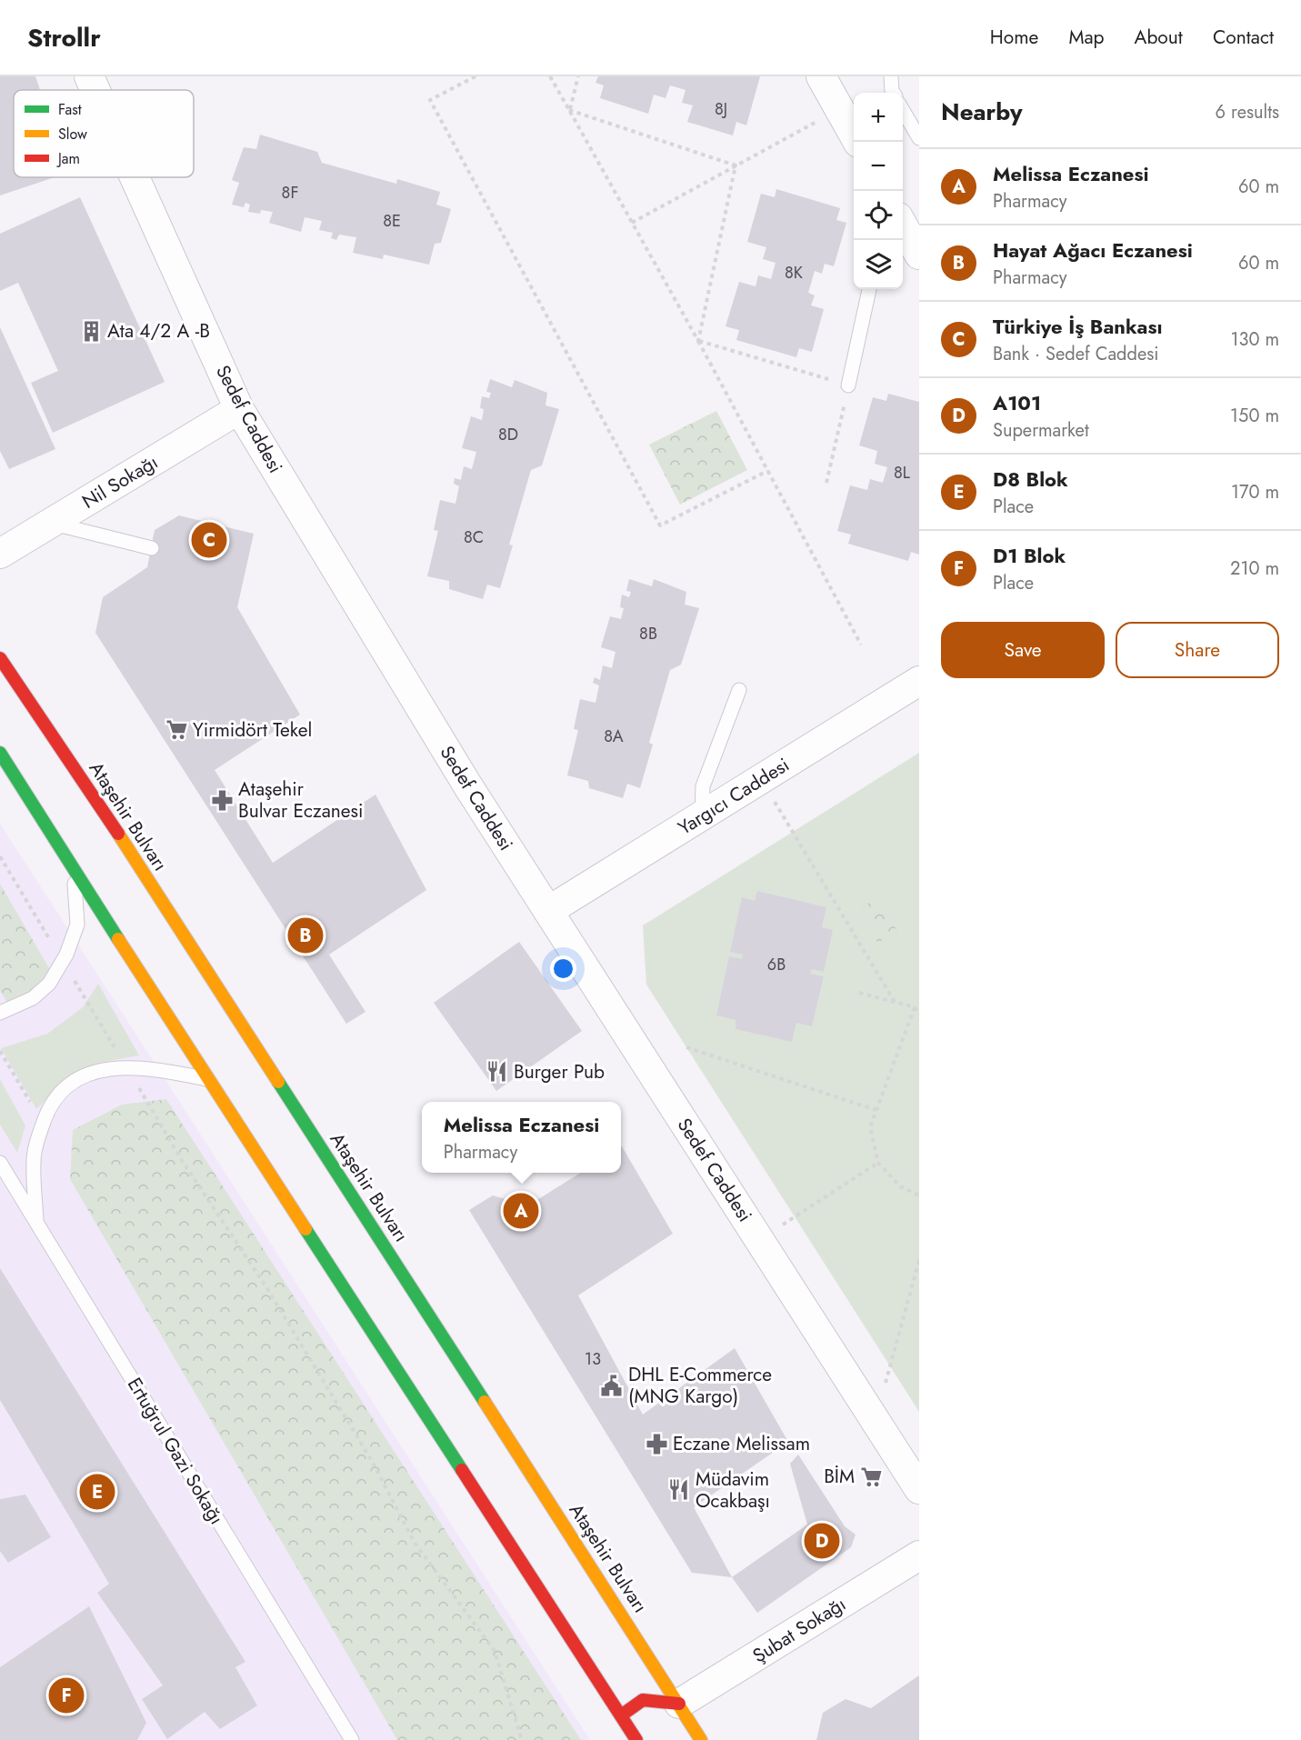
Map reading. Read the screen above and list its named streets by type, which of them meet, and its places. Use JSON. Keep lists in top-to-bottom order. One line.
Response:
{"streets":{"main road":["Ataşehir Bulvarı"],"street":["Sedef Caddesi","Nil Sokağı","Yargıcı Caddesi","Şubat Sokağı"],"lane":["Ertuğrul Gazi Sokağı"]},"crossings":[["Sedef Caddesi","Nil Sokağı"],["Sedef Caddesi","Yargıcı Caddesi"],["Ataşehir Bulvarı","Şubat Sokağı"]],"places":{"building":["Ata 4/2 A -B"],"supermarket":["Yirmidört Tekel","BİM"],"pharmacy":["Ataşehir Bulvar Eczanesi","Eczane Melissam"],"restaurant":["Burger Pub","Müdavim Ocakbaşı"],"public building":["DHL E-Commerce (MNG Kargo)"]},"house_numbers":["8J","8F","8E","8K","8D","8L","8C","8B","8A","6B","13"],"legend":["Fast","Slow","Jam"],"page":{"header":"Strollr","nav":["Home","Map","About","Contact"],"heading":["Nearby","6 results"],"map_buttons":["+","−"],"list":[{"mark":"A","name":"Melissa Eczanesi","note":"Pharmacy","value":"60 m"},{"mark":"B","name":"Hayat Ağacı Eczanesi","note":"Pharmacy","value":"60 m"},{"mark":"C","name":"Türkiye İş Bankası","note":"Bank · Sedef Caddesi","value":"130 m"},{"mark":"D","name":"A101","note":"Supermarket","value":"150 m"},{"mark":"E","name":"D8 Blok","note":"Place","value":"170 m"},{"mark":"F","name":"D1 Blok","note":"Place","value":"210 m"}],"pins":["C","B","A","E","D","F"],"buttons":["Save","Share"],"popup":["Melissa Eczanesi","Pharmacy"]}}
